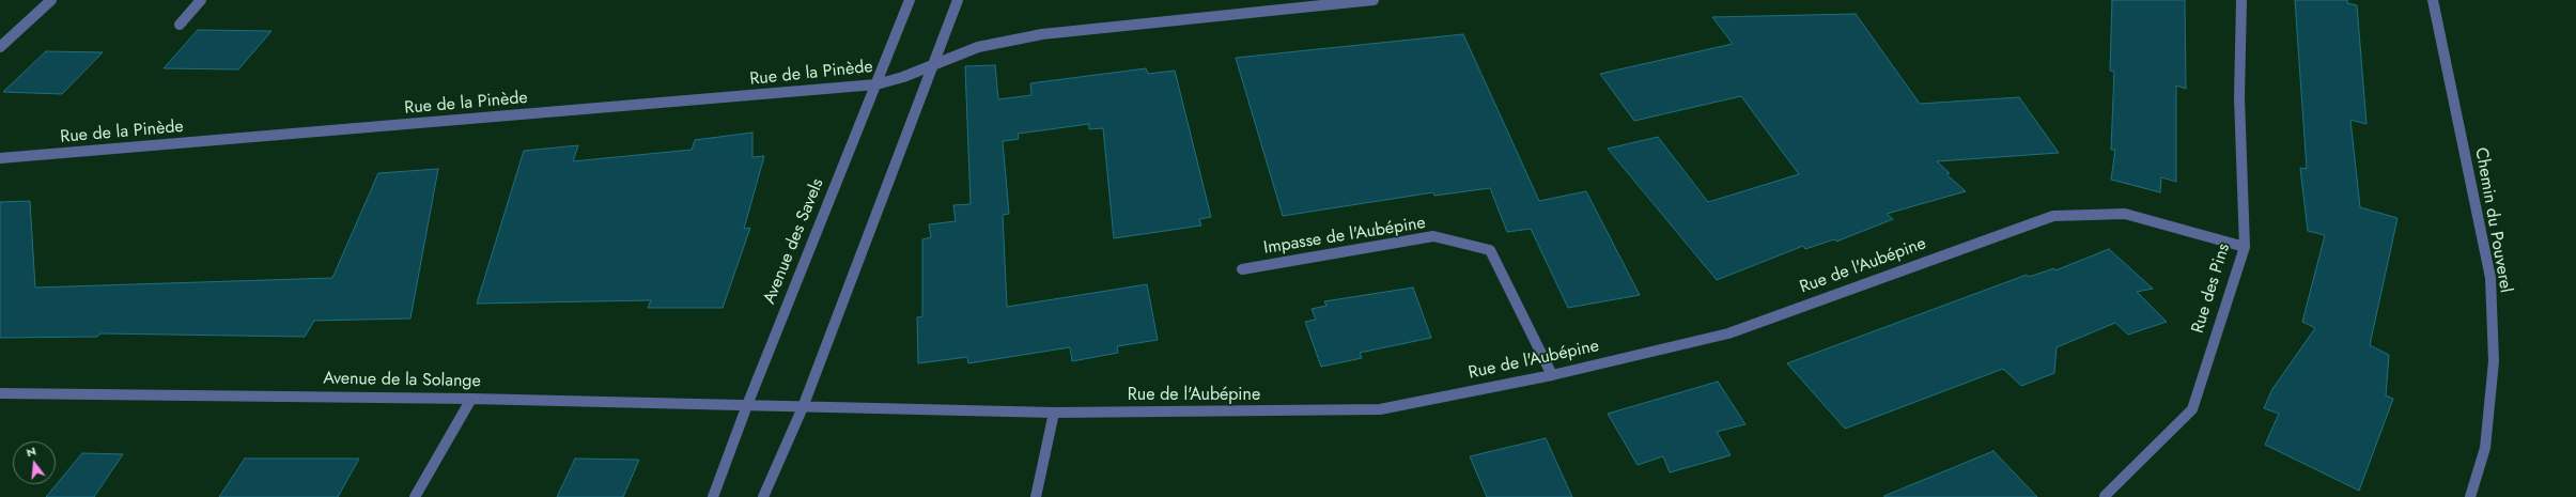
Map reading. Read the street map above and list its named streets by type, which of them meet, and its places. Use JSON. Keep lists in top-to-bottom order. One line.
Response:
{"streets":{"street":["Rue de la Pinède","Chemin du Pouverel","Impasse de l'Aubépine","Avenue des Savels","Rue de l'Aubépine","Rue des Pins","Avenue de la Solange"]},"crossings":[["Rue de la Pinède","Avenue des Savels"],["Impasse de l'Aubépine","Rue de l'Aubépine"],["Avenue des Savels","Avenue de la Solange"],["Rue de l'Aubépine","Rue des Pins"],["Rue de l'Aubépine","Avenue de la Solange"]],"north":"top"}
